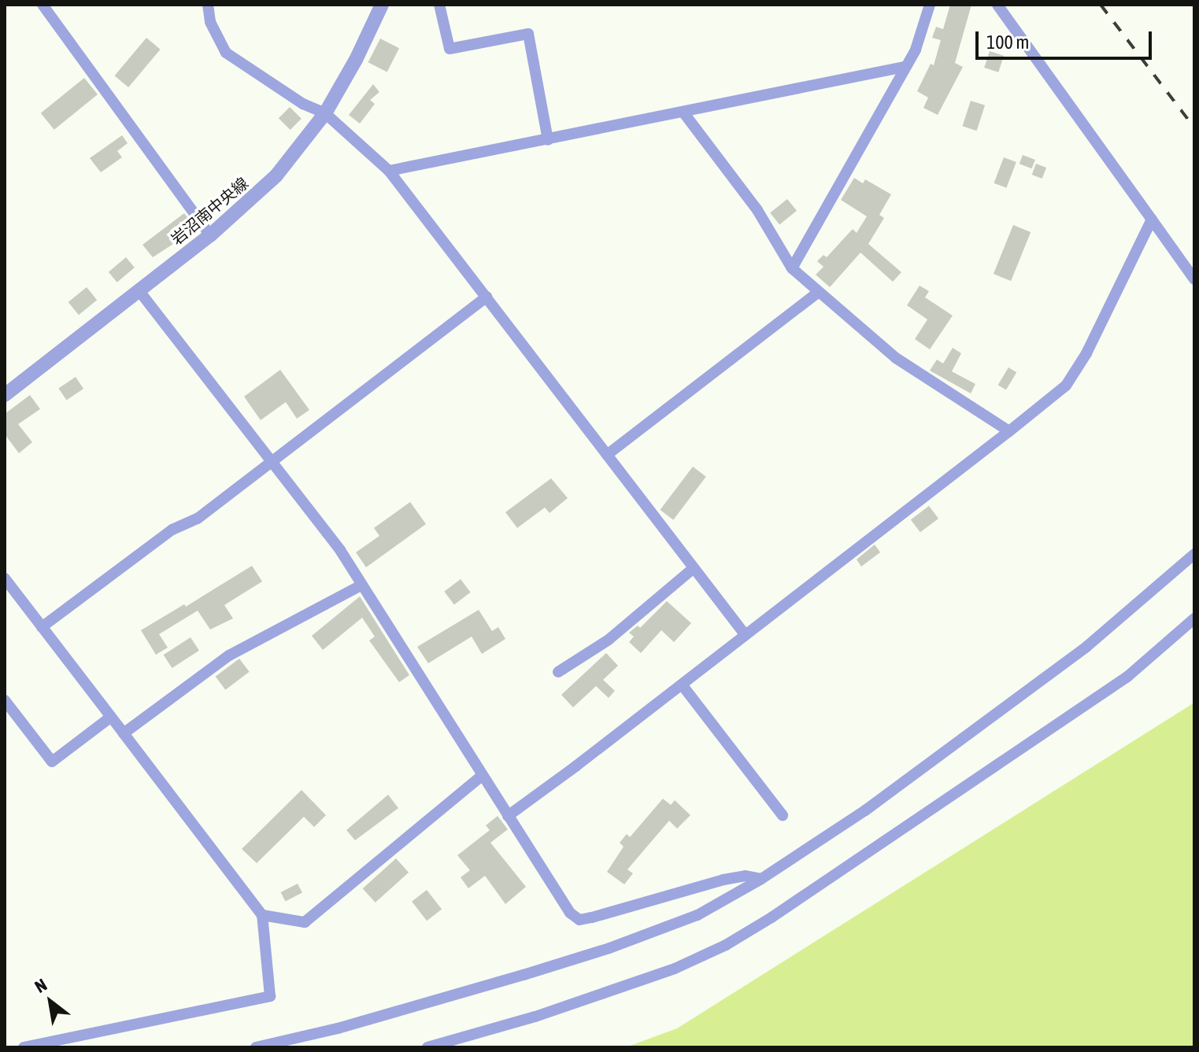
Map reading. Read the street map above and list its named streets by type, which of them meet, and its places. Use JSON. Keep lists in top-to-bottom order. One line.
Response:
{"streets":{"street":["岩沼南中央線"]},"scale_bar":"100 m","north":"top left"}
